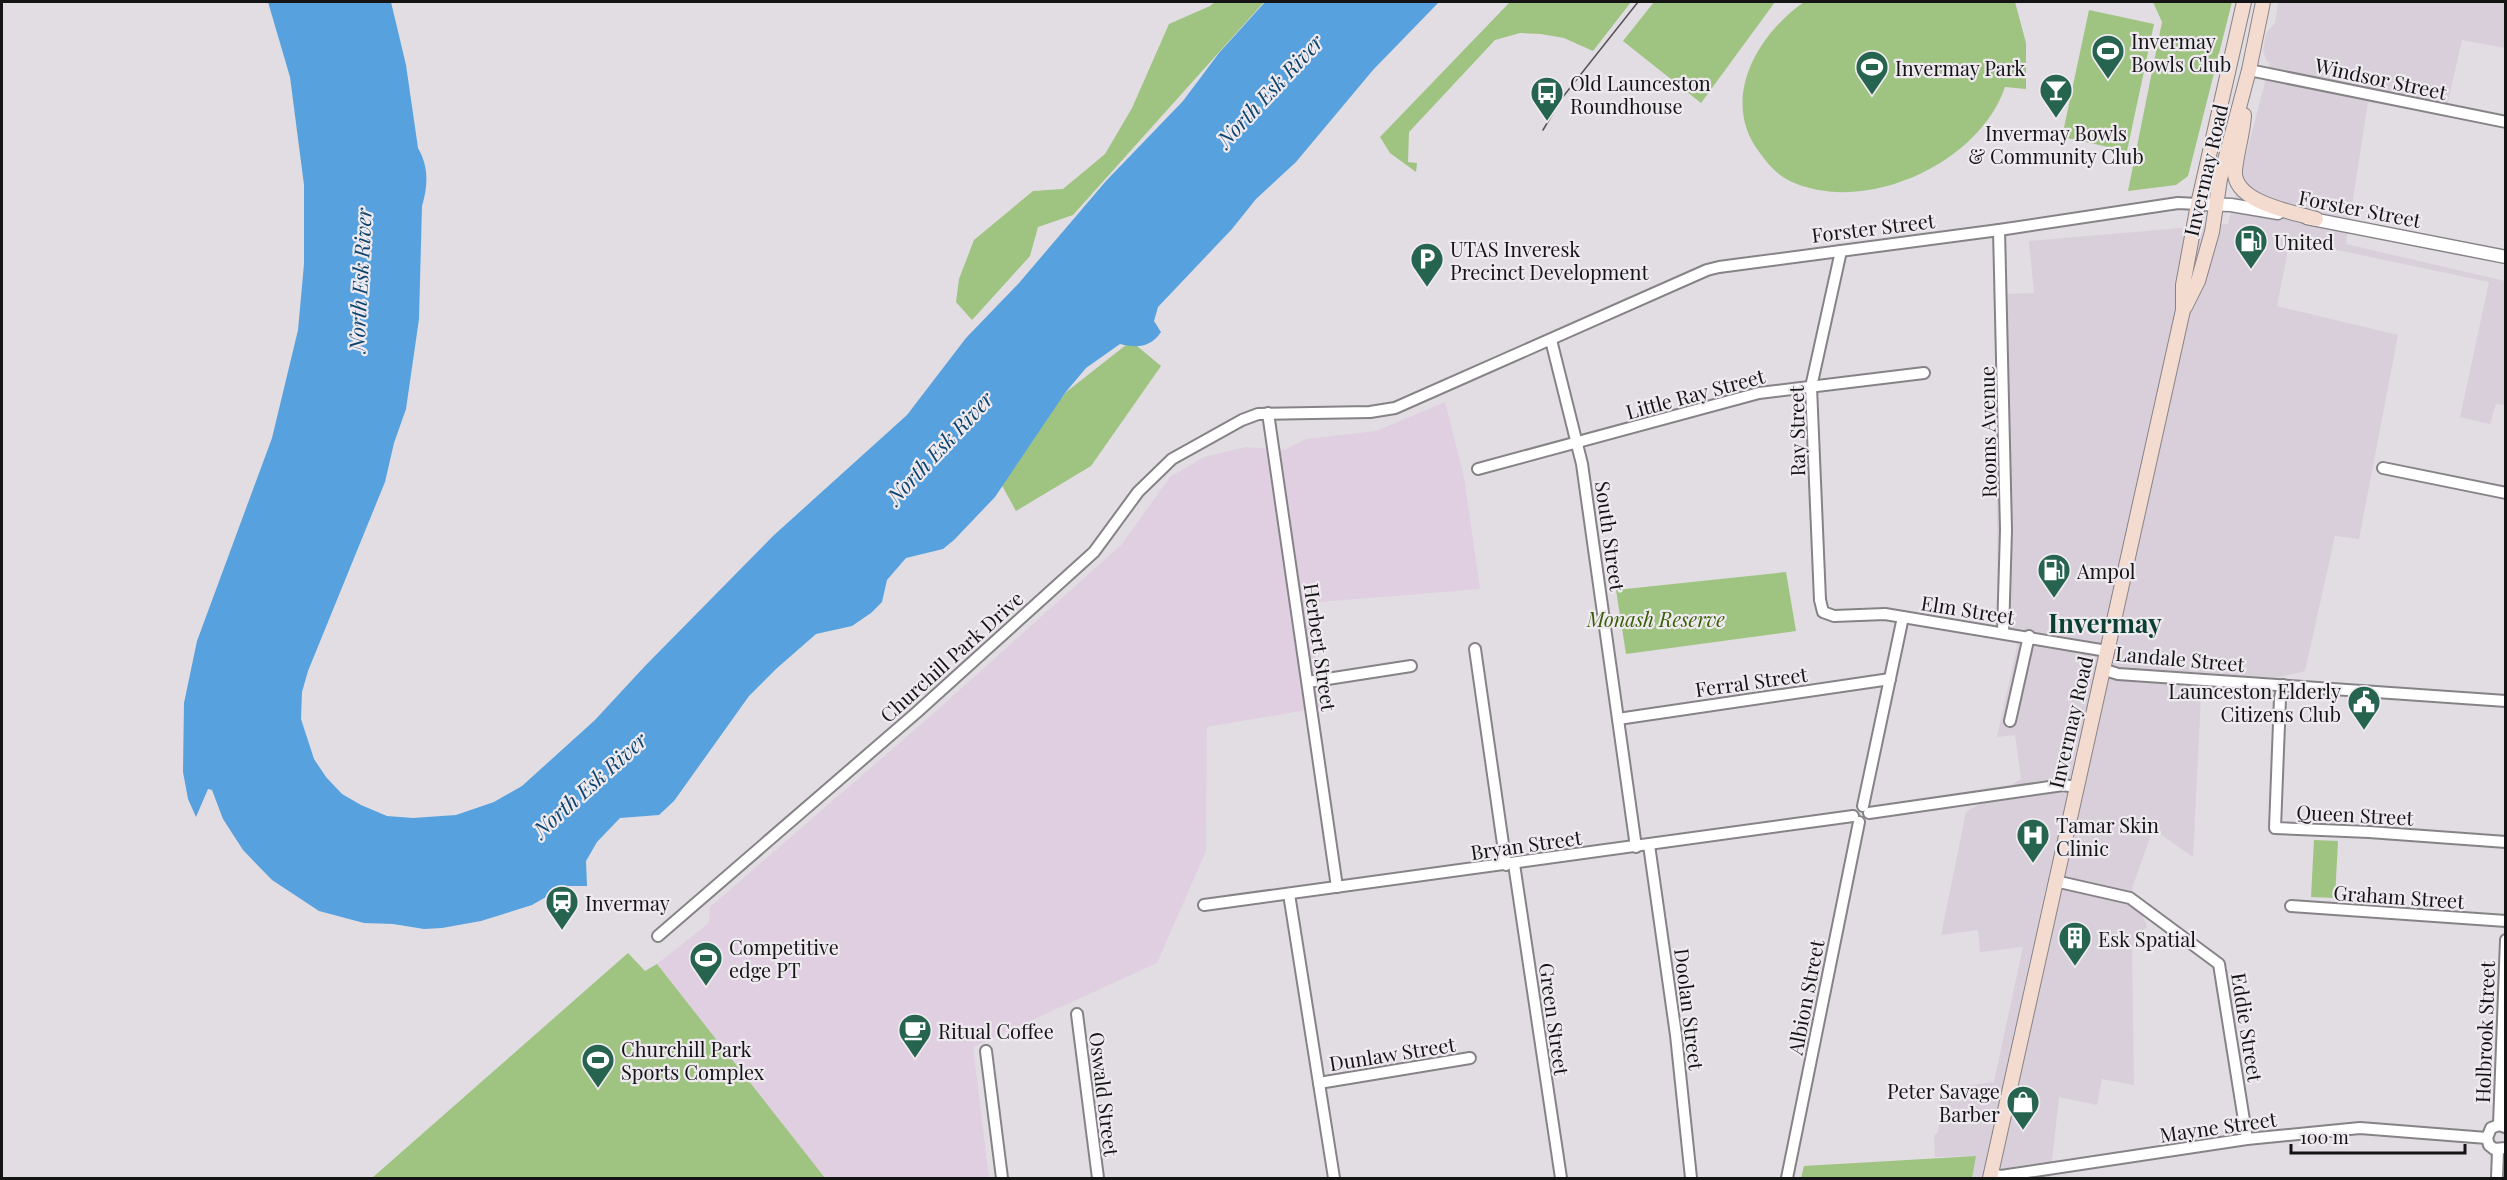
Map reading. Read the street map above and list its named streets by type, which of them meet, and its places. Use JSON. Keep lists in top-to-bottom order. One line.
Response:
{"streets":{"main road":["Invermay Road"],"street":["Windsor Street","Forster Street","Little Ray Street","Ray Street","Rooms Avenue","South Street","Elm Street","Herbert Street","Churchill Park Drive","Landale Street","Ferral Street","Queen Street","Bryan Street","Graham Street","Albion Street","Doolan Street","Green Street","Eddie Street","Holbrook Street","Dunlaw Street","Oswald Street","Mayne Street"]},"crossings":[["Windsor Street","Invermay Road"],["Invermay Road","Forster Street"],["Invermay Road","Elm Street"],["Invermay Road","Landale Street"],["Invermay Road","Eddie Street"],["Invermay Road","Mayne Street"],["Forster Street","Ray Street"],["Forster Street","Rooms Avenue"],["Forster Street","South Street"],["Forster Street","Herbert Street"],["Forster Street","Churchill Park Drive"],["Little Ray Street","Ray Street"],["Little Ray Street","South Street"],["Ray Street","Elm Street"],["Rooms Avenue","Elm Street"],["South Street","Ferral Street"],["South Street","Bryan Street"],["Herbert Street","Churchill Park Drive"],["Herbert Street","Bryan Street"],["Landale Street","Queen Street"],["Bryan Street","Albion Street"],["Bryan Street","Doolan Street"],["Bryan Street","Green Street"],["Eddie Street","Mayne Street"]],"districts":["Invermay"],"water":["North Esk River"],"parks":["Monash Reserve"],"places":{"sports":["Invermay Bowls Club","Invermay Park","Competitive edge PT","Churchill Park Sports Complex"],"bar":["Invermay Bowls & Community Club"],"bus stop":["Old Launceston Roundhouse"],"fuel station":["United","Ampol"],"parking":["UTAS Inveresk Precinct Development"],"public building":["Launceston Elderly Citizens Club"],"hospital":["Tamar Skin Clinic"],"station":["Invermay"],"building":["Esk Spatial"],"cafe":["Ritual Coffee"],"shop":["Peter Savage Barber"]},"scale_bar":"100 m"}
